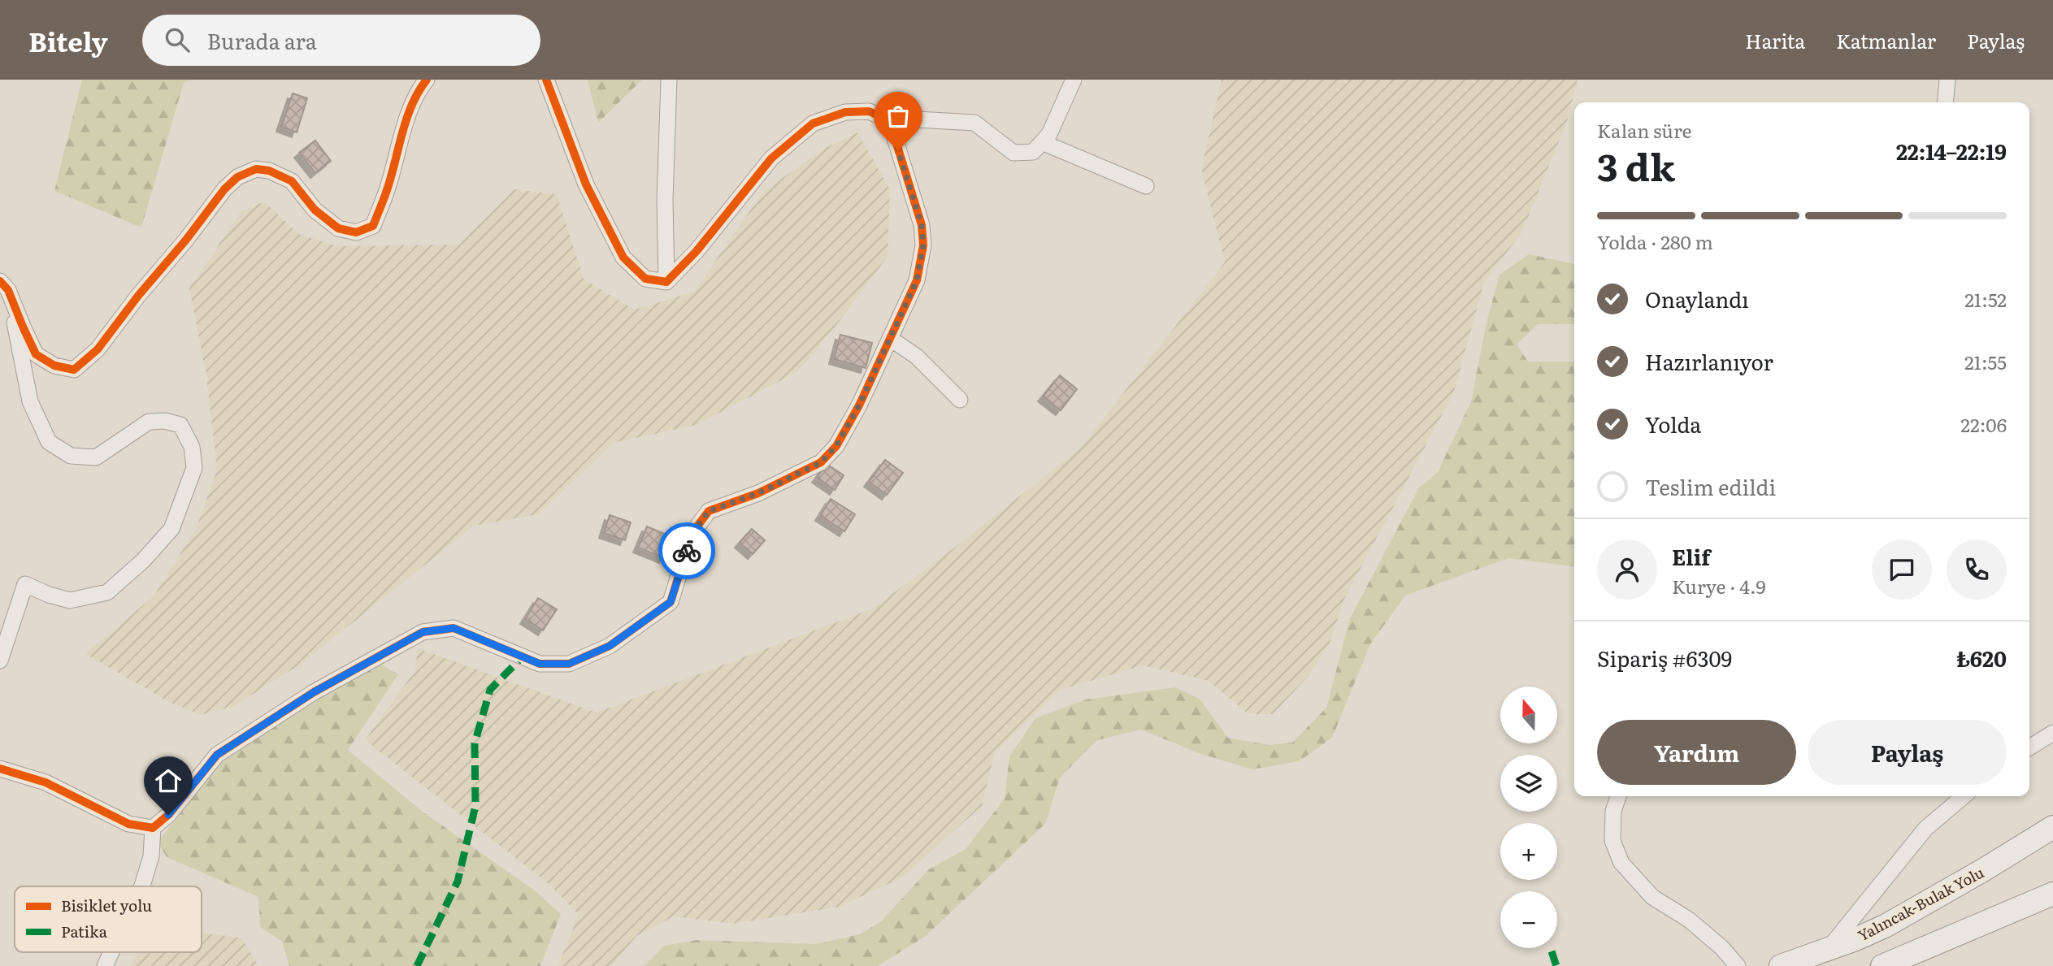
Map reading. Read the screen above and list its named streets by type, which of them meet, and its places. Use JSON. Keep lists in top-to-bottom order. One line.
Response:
{"streets":{"main road":["Yalıncak-Bulak Yolu"]},"legend":["Bisiklet yolu","Patika"],"north":"top","page":{"header":"Bitely","search":"Burada ara","nav":["Harita","Katmanlar","Paylaş"],"heading":["3 dk","Kalan süre","22:14–22:19"],"panel":["Elif","Kurye · 4.9","Sipariş #6309","₺620"],"bar":"Yolda · 280 m","list":[["Onaylandı","21:52"],["Hazırlanıyor","21:55"],["Yolda","22:06"],"Teslim edildi"],"map_buttons":["+","−"],"buttons":["Yardım","Paylaş"]}}
